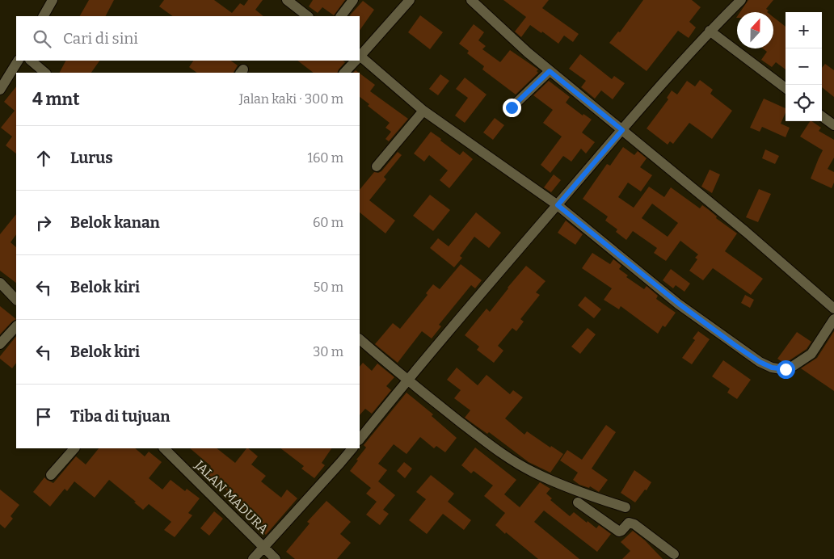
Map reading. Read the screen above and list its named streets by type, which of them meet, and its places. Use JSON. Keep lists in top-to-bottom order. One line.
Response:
{"streets":{"street":["JALAN MADURA"]},"north":"top","page":{"map_buttons":["+","−"],"search":"Cari di sini","heading":["4 mnt","Jalan kaki · 300 m"],"list":[["Lurus","160 m"],["Belok kanan","60 m"],["Belok kiri","50 m"],["Belok kiri","30 m"],"Tiba di tujuan"]}}
